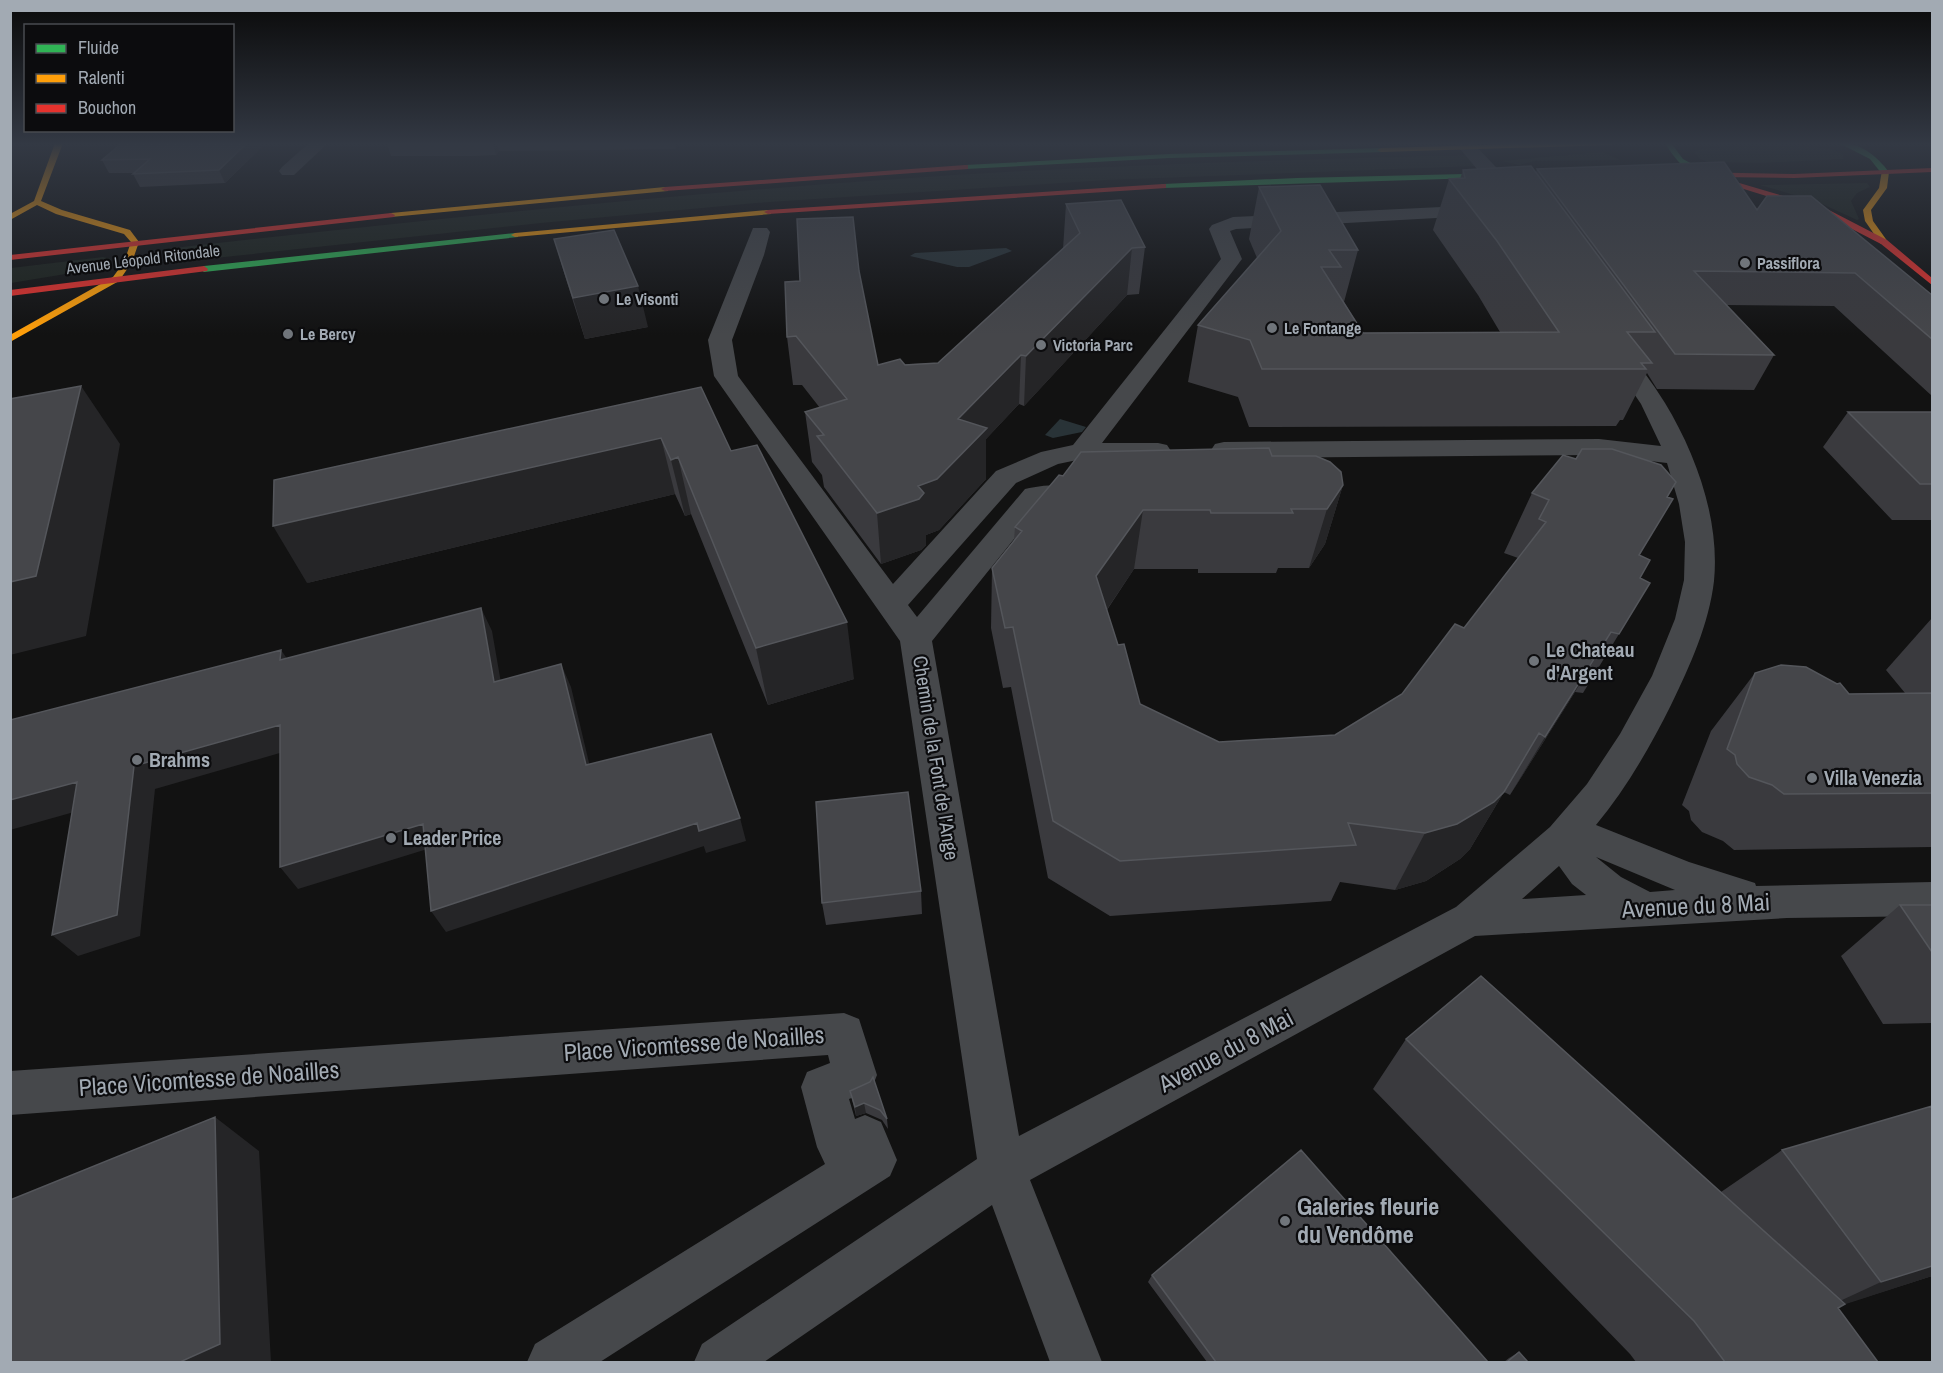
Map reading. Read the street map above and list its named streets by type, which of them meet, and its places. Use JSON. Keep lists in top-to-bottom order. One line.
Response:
{"streets":{"main road":["Avenue Léopold Ritondale"],"street":["Chemin de la Font de l'Ange","Avenue du 8 Mai","Place Vicomtesse de Noailles"]},"crossings":[["Chemin de la Font de l'Ange","Avenue du 8 Mai"]],"places":["Passiflora","Le Visonti","Le Fontange","Le Bercy","Victoria Parc","Le Chateau d'Argent","Brahms","Villa Venezia","Leader Price","Galeries fleurie du Vendôme"],"legend":["Fluide","Ralenti","Bouchon"]}
